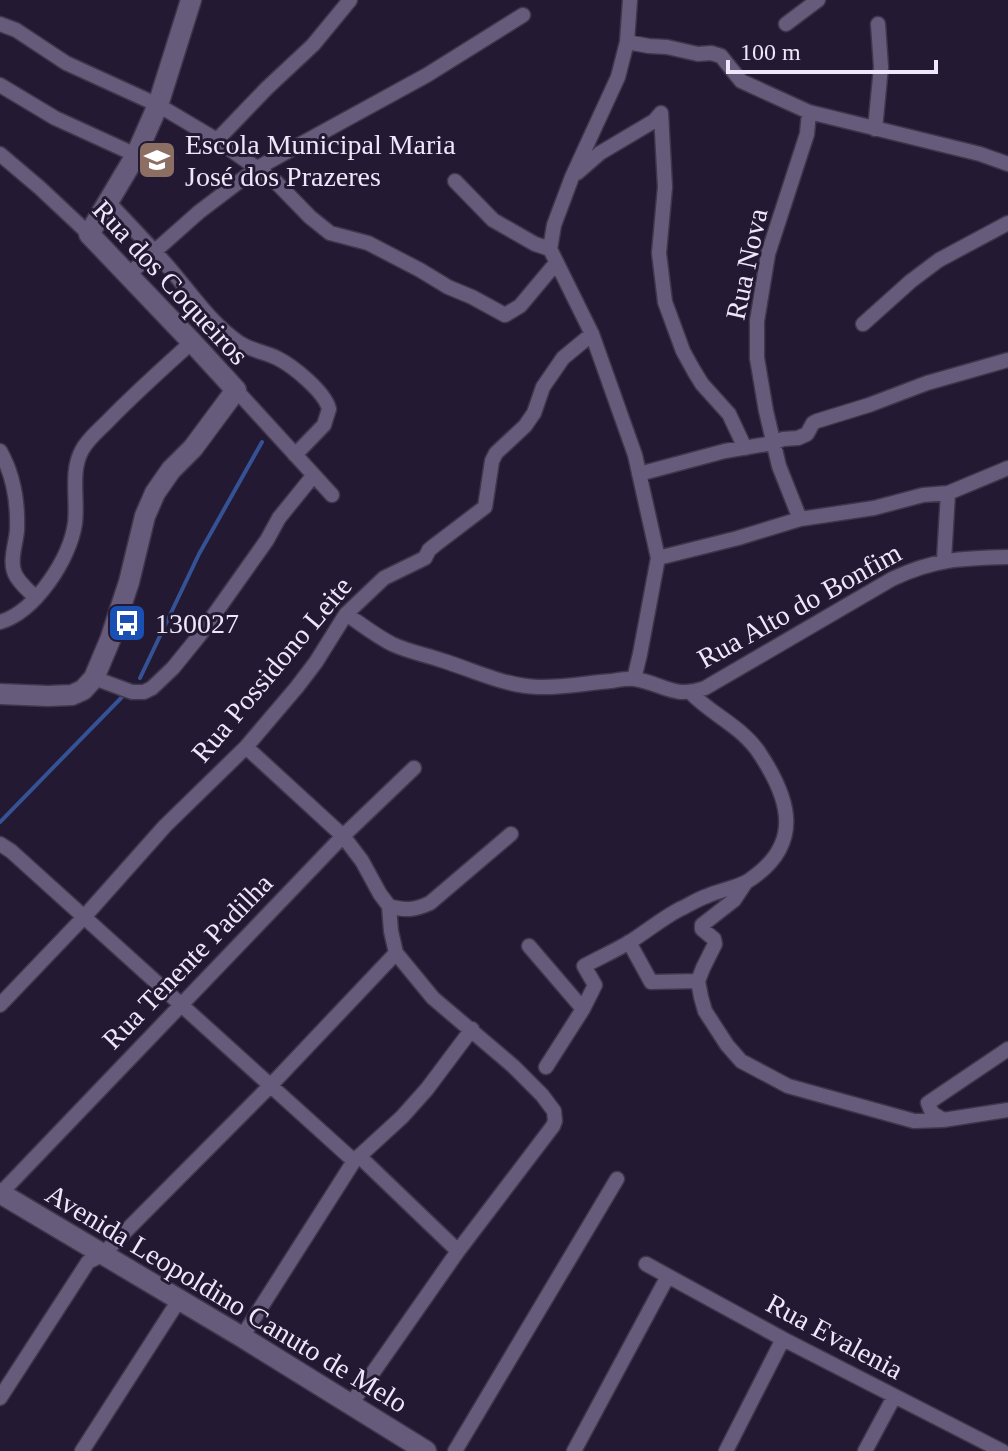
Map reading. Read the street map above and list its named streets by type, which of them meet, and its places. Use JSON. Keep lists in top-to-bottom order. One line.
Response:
{"streets":{"street":["Rua Nova","Rua dos Coqueiros","Rua Alto do Bonfim","Rua Possidono Leite","Rua Tenente Padilha","Avenida Leopoldino Canuto de Melo","Rua Evalenia"]},"crossings":[["Rua Alto do Bonfim","Rua Possidono Leite"],["Rua Tenente Padilha","Avenida Leopoldino Canuto de Melo"]],"places":{"school or university":["Escola Municipal Maria José dos Prazeres"],"bus stop":["130027"]},"scale_bar":"100 m"}
